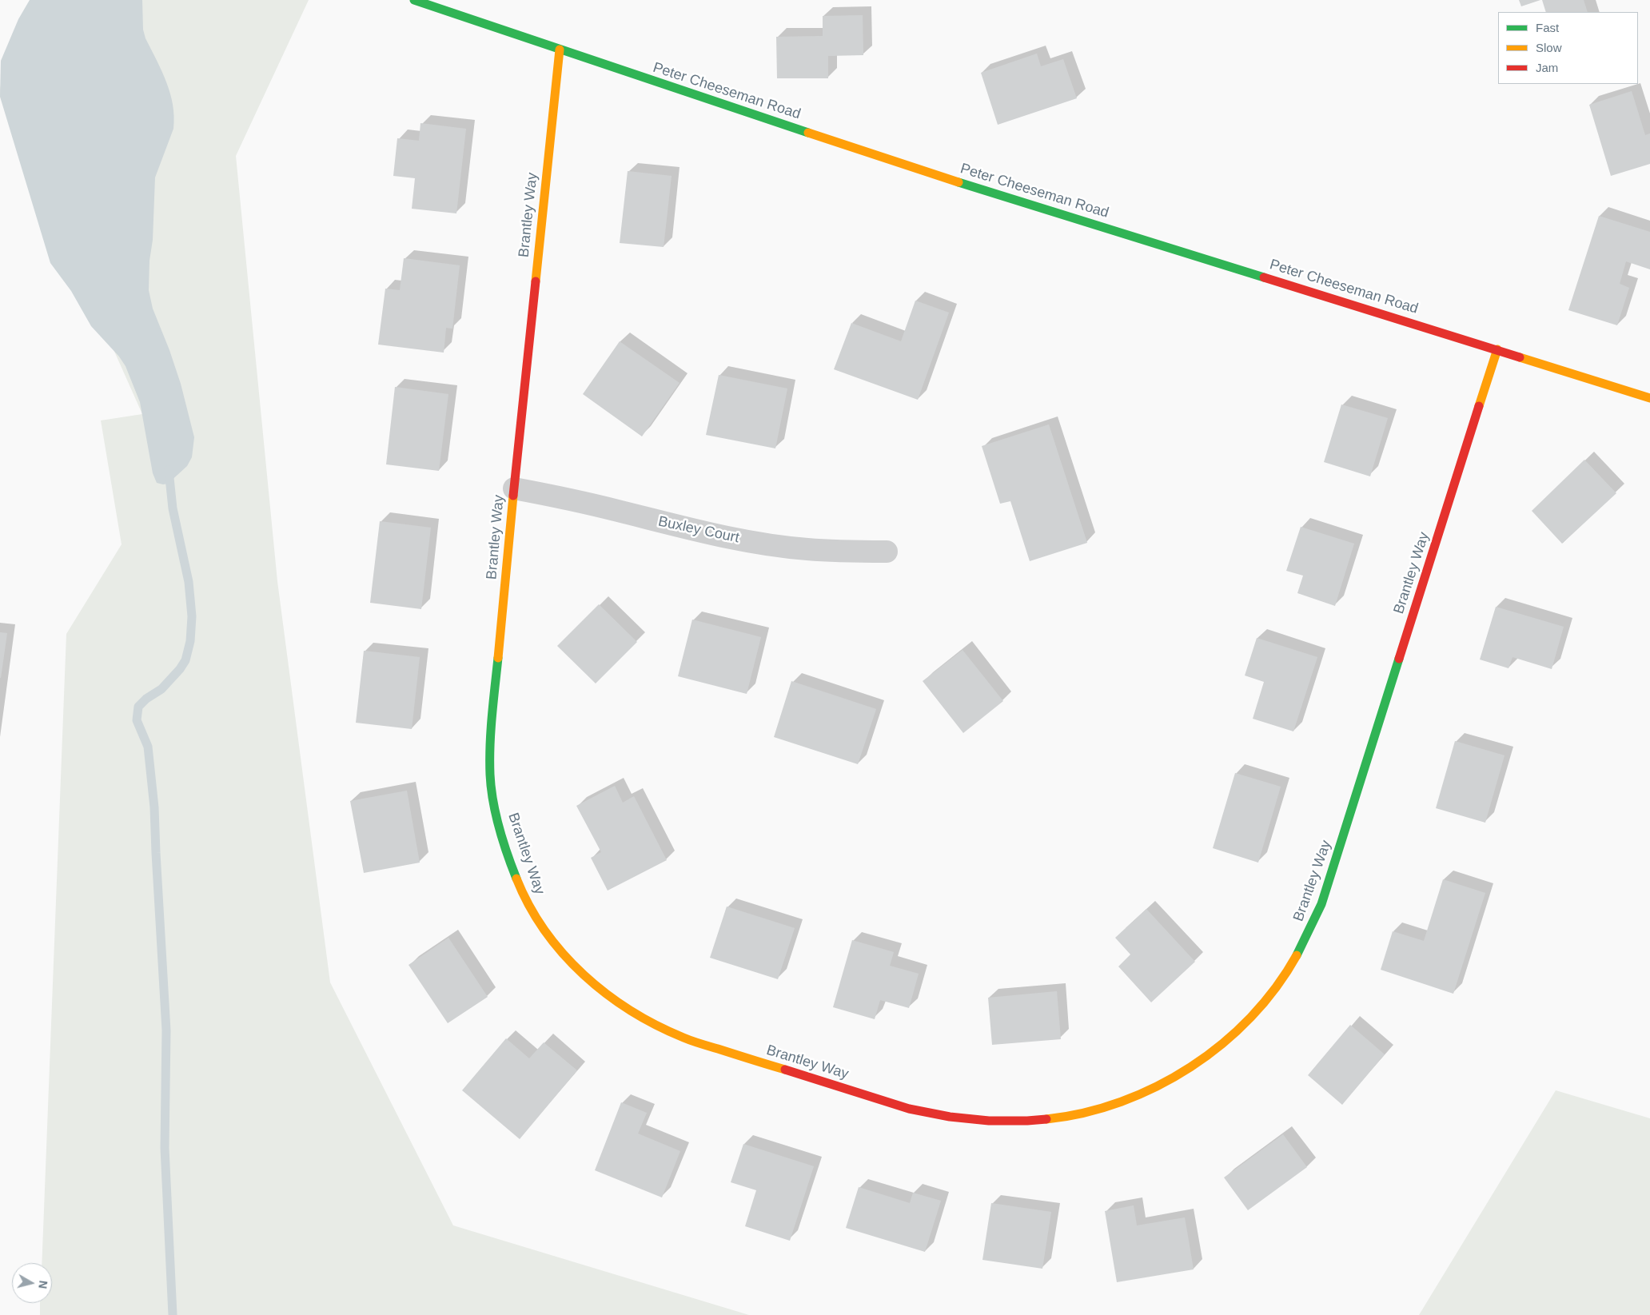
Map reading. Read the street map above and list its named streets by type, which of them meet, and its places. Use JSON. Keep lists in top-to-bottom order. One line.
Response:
{"streets":{"street":["Peter Cheeseman Road","Brantley Way","Buxley Court"]},"crossings":[["Peter Cheeseman Road","Brantley Way"],["Brantley Way","Buxley Court"]],"legend":["Fast","Slow","Jam"],"north":"right"}
